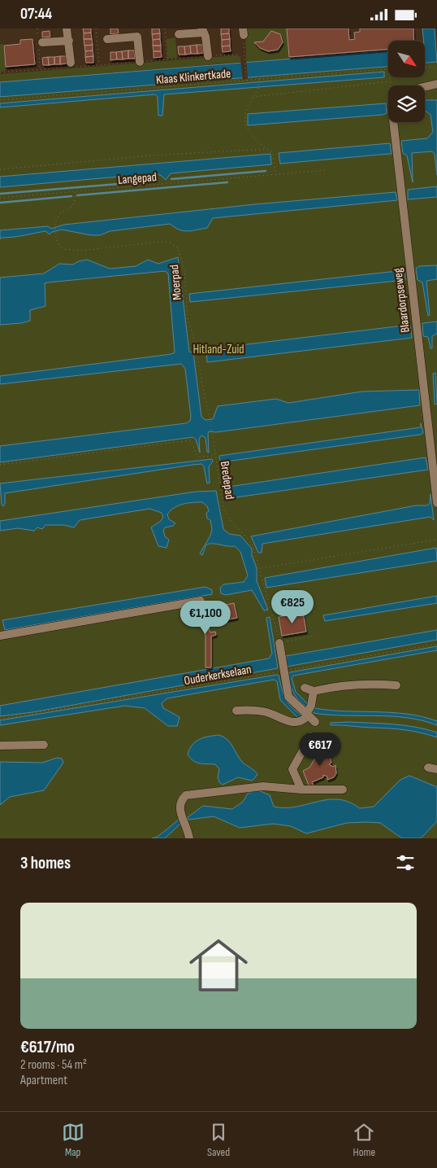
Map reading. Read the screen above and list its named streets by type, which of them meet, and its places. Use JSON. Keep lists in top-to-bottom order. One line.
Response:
{"streets":{"street":["Blaardorpseweg"],"path":["Klaas Klinkertkade","Langepad","Moerpad","Bredepad","Ouderkerkselaan"]},"crossings":[["Langepad","Moerpad"],["Moerpad","Bredepad"]],"parks":["Hitland-Zuid"],"north":"bottom right","page":{"status":"07:44","price":["€825","€1,100","€617"],"heading":"3 homes","list":[{"name":"€617/mo","note":"2 rooms · 54 m² · Apartment"}],"tabs":["Map","Saved","Home"]}}
